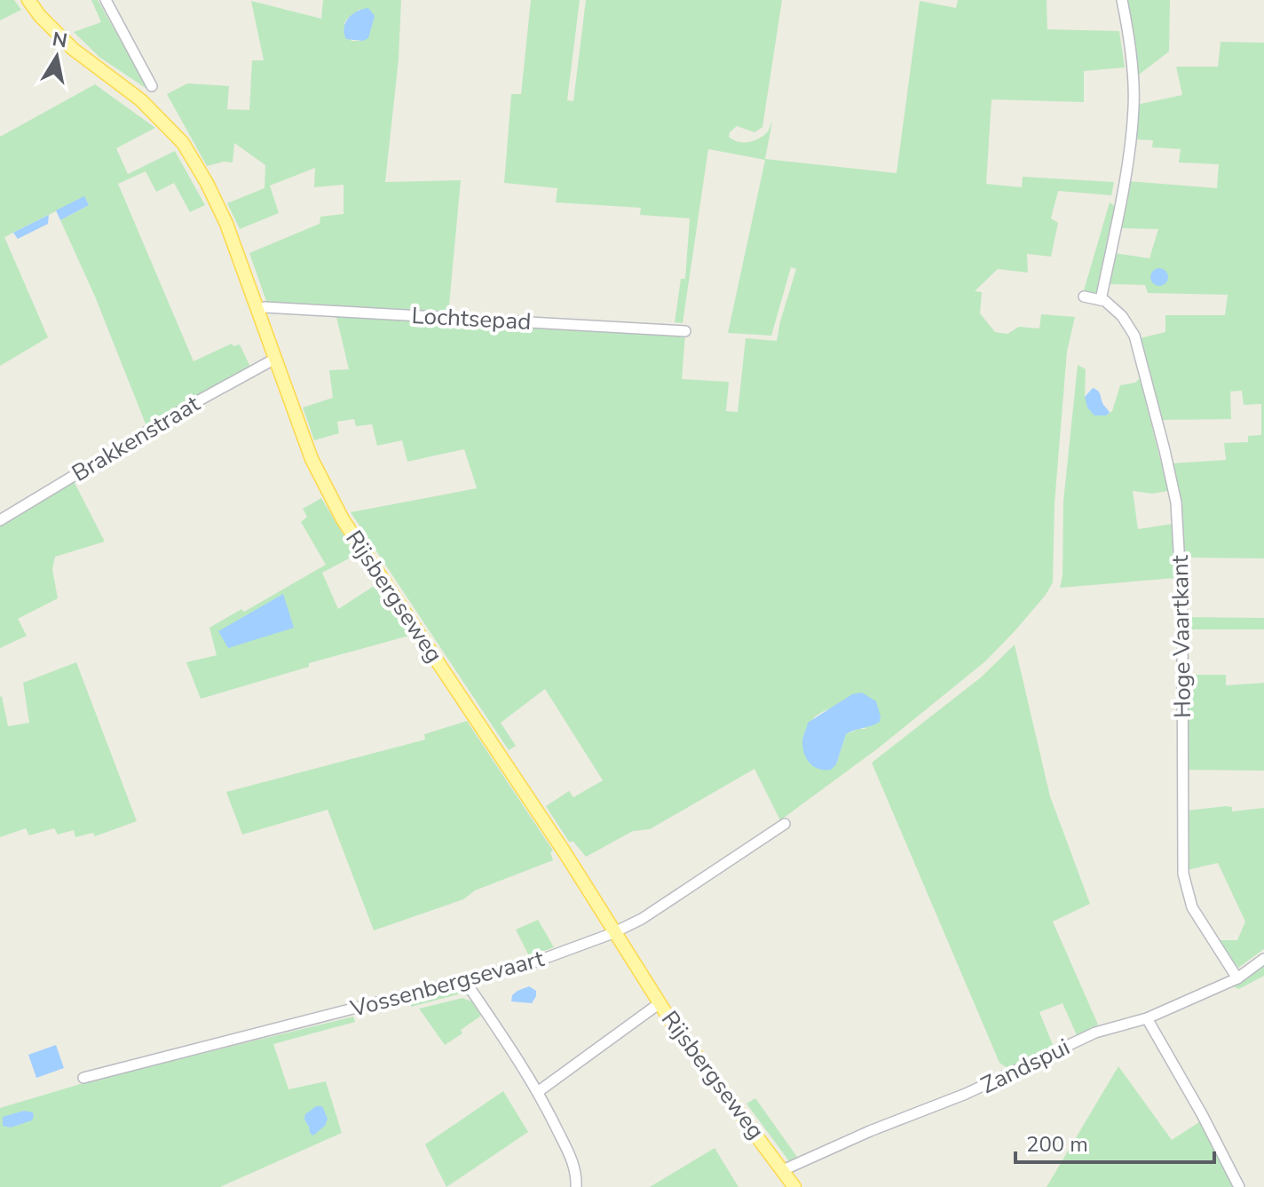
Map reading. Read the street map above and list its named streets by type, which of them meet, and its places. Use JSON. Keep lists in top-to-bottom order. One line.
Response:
{"streets":{"main road":["Rijsbergseweg"],"street":["Lochtsepad","Brakkenstraat","Hoge Vaartkant","Vossenbergsevaart","Zandspui"]},"crossings":[["Lochtsepad","Rijsbergseweg"],["Brakkenstraat","Rijsbergseweg"],["Rijsbergseweg","Vossenbergsevaart"],["Rijsbergseweg","Zandspui"],["Hoge Vaartkant","Zandspui"]],"scale_bar":"200 m","north":"top"}
